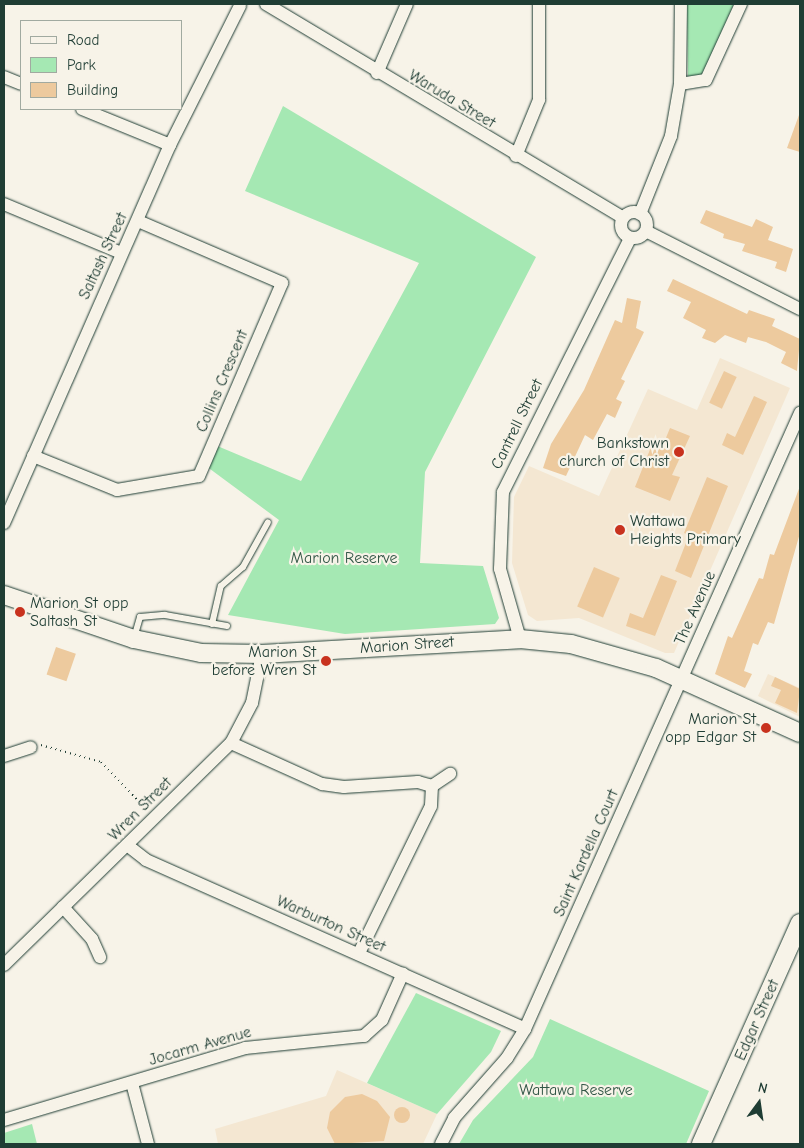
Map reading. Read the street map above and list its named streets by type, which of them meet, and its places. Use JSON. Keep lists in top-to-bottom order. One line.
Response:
{"streets":{"main road":["Marion Street","Edgar Street"],"street":["Waruda Street","Saltash Street","Collins Crescent","Cantrell Street","The Avenue","Wren Street","Saint Kardella Court","Warburton Street","Jocarm Avenue"]},"crossings":[["Waruda Street","Cantrell Street"],["Saltash Street","Collins Crescent"],["Cantrell Street","Marion Street"],["The Avenue","Marion Street"],["The Avenue","Saint Kardella Court"],["Marion Street","Wren Street"],["Marion Street","Saint Kardella Court"],["Wren Street","Warburton Street"],["Saint Kardella Court","Warburton Street"],["Warburton Street","Jocarm Avenue"]],"parks":["Marion Reserve","Wattawa Reserve"],"places":["Bankstown church of Christ","Wattawa Heights Primary","Marion St opp Saltash St","Marion St before Wren St","Marion St opp Edgar St"],"legend":["Road","Park","Building"],"north":"top"}
